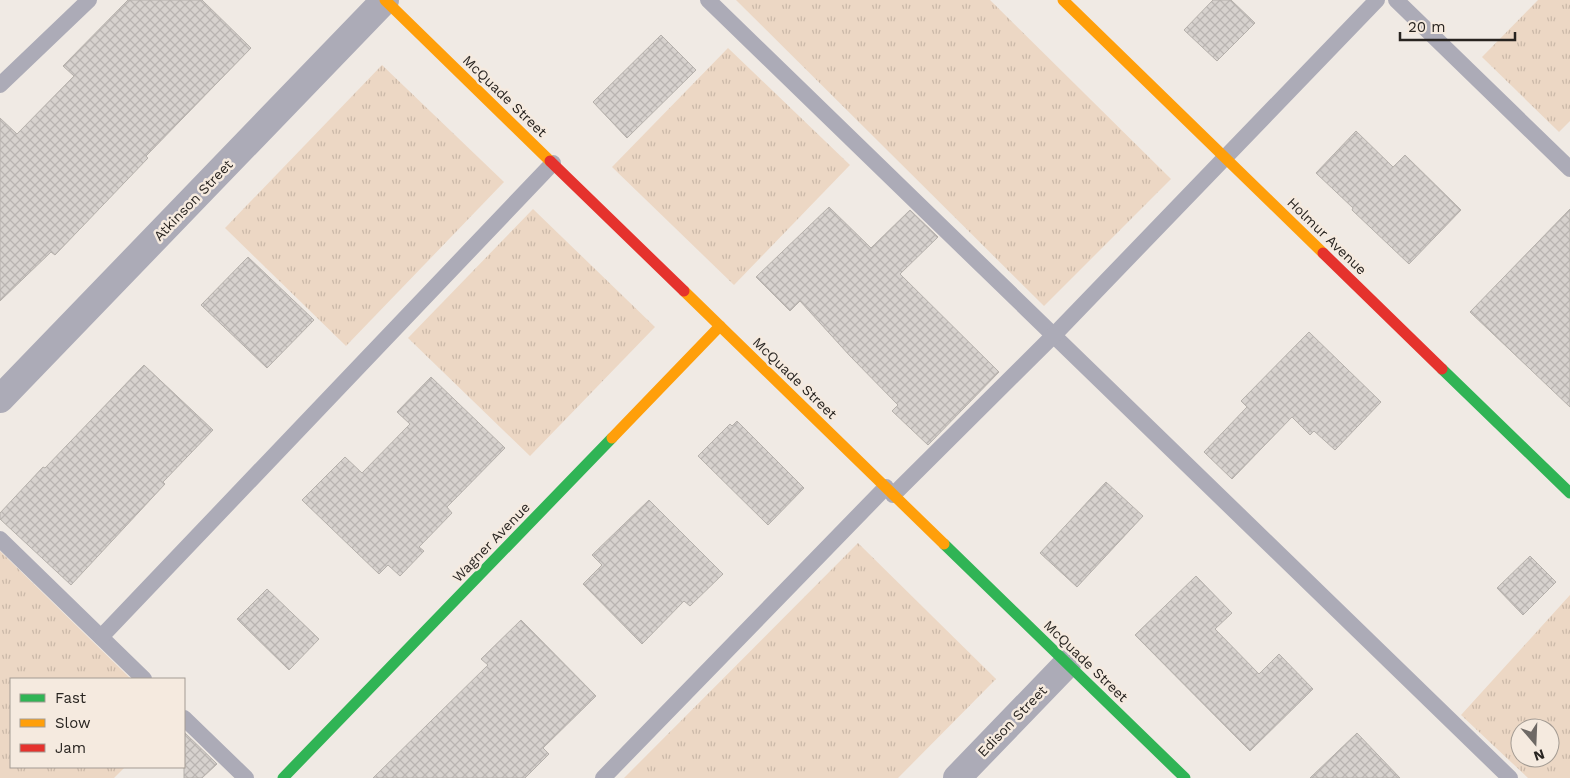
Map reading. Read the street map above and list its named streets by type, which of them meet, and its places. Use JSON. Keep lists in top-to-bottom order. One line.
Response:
{"streets":{"street":["McQuade Street","Atkinson Street","Holmur Avenue","Wagner Avenue","Edison Street"]},"crossings":[["McQuade Street","Atkinson Street"],["McQuade Street","Wagner Avenue"],["McQuade Street","Edison Street"]],"legend":["Fast","Slow","Jam"],"scale_bar":"20 m","north":"bottom"}
